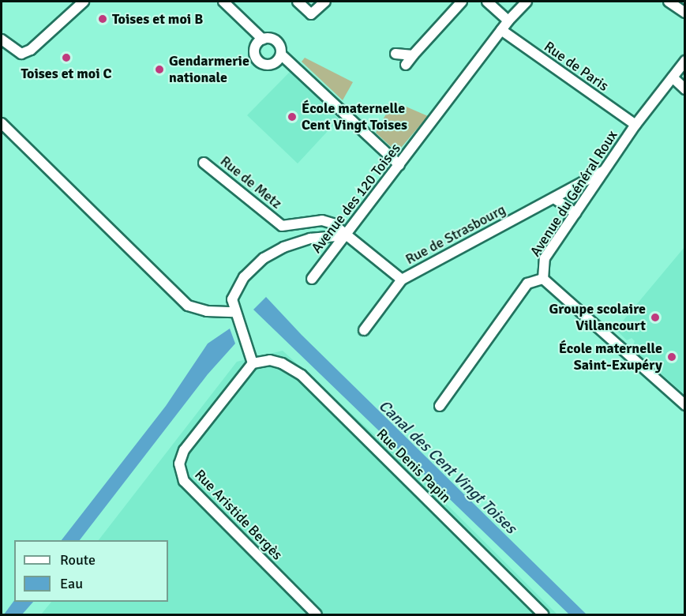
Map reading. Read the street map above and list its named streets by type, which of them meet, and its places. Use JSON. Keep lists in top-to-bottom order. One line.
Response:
{"streets":{"street":["Rue de Paris","Rue de Metz","Avenue du Général Roux","Avenue des 120 Toises","Rue de Strasbourg","Rue Denis Papin","Rue Aristide Bergès"]},"crossings":[["Rue de Paris","Avenue du Général Roux"],["Rue de Paris","Avenue des 120 Toises"],["Rue de Metz","Avenue des 120 Toises"],["Rue de Metz","Rue de Strasbourg"],["Avenue du Général Roux","Rue de Strasbourg"],["Rue Denis Papin","Rue Aristide Bergès"]],"water":["Canal des Cent Vingt Toises"],"places":["Toises et moi B","Toises et moi C","Gendarmerie nationale","École maternelle Cent Vingt Toises","Groupe scolaire Villancourt","École maternelle Saint-Exupéry"],"legend":["Route","Eau"]}
